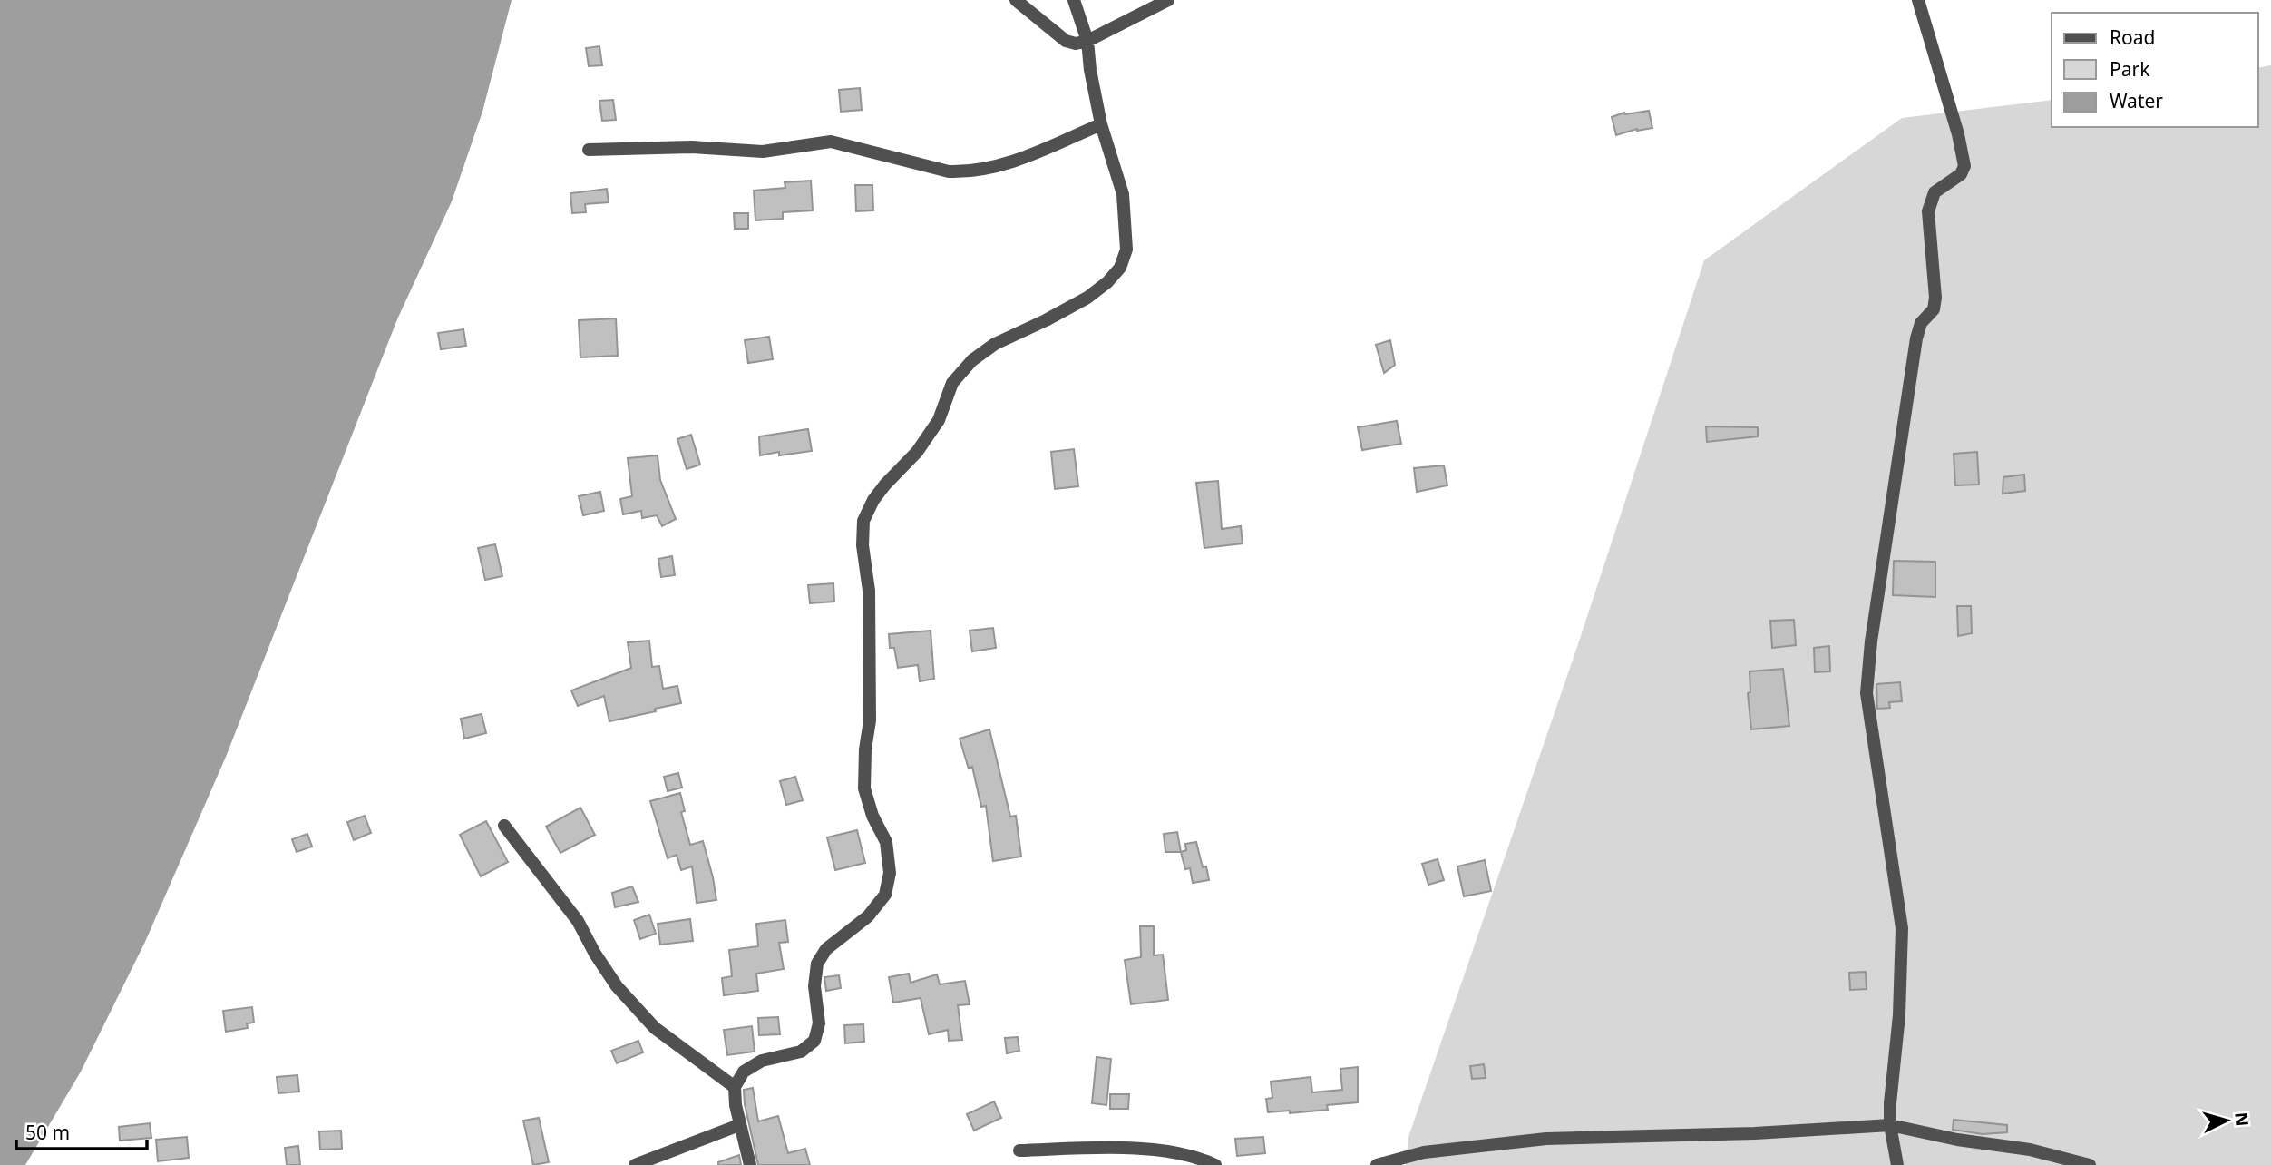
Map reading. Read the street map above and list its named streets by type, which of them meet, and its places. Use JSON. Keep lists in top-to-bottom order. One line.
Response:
{"legend":["Road","Park","Water"],"scale_bar":"50 m","north":"right"}
